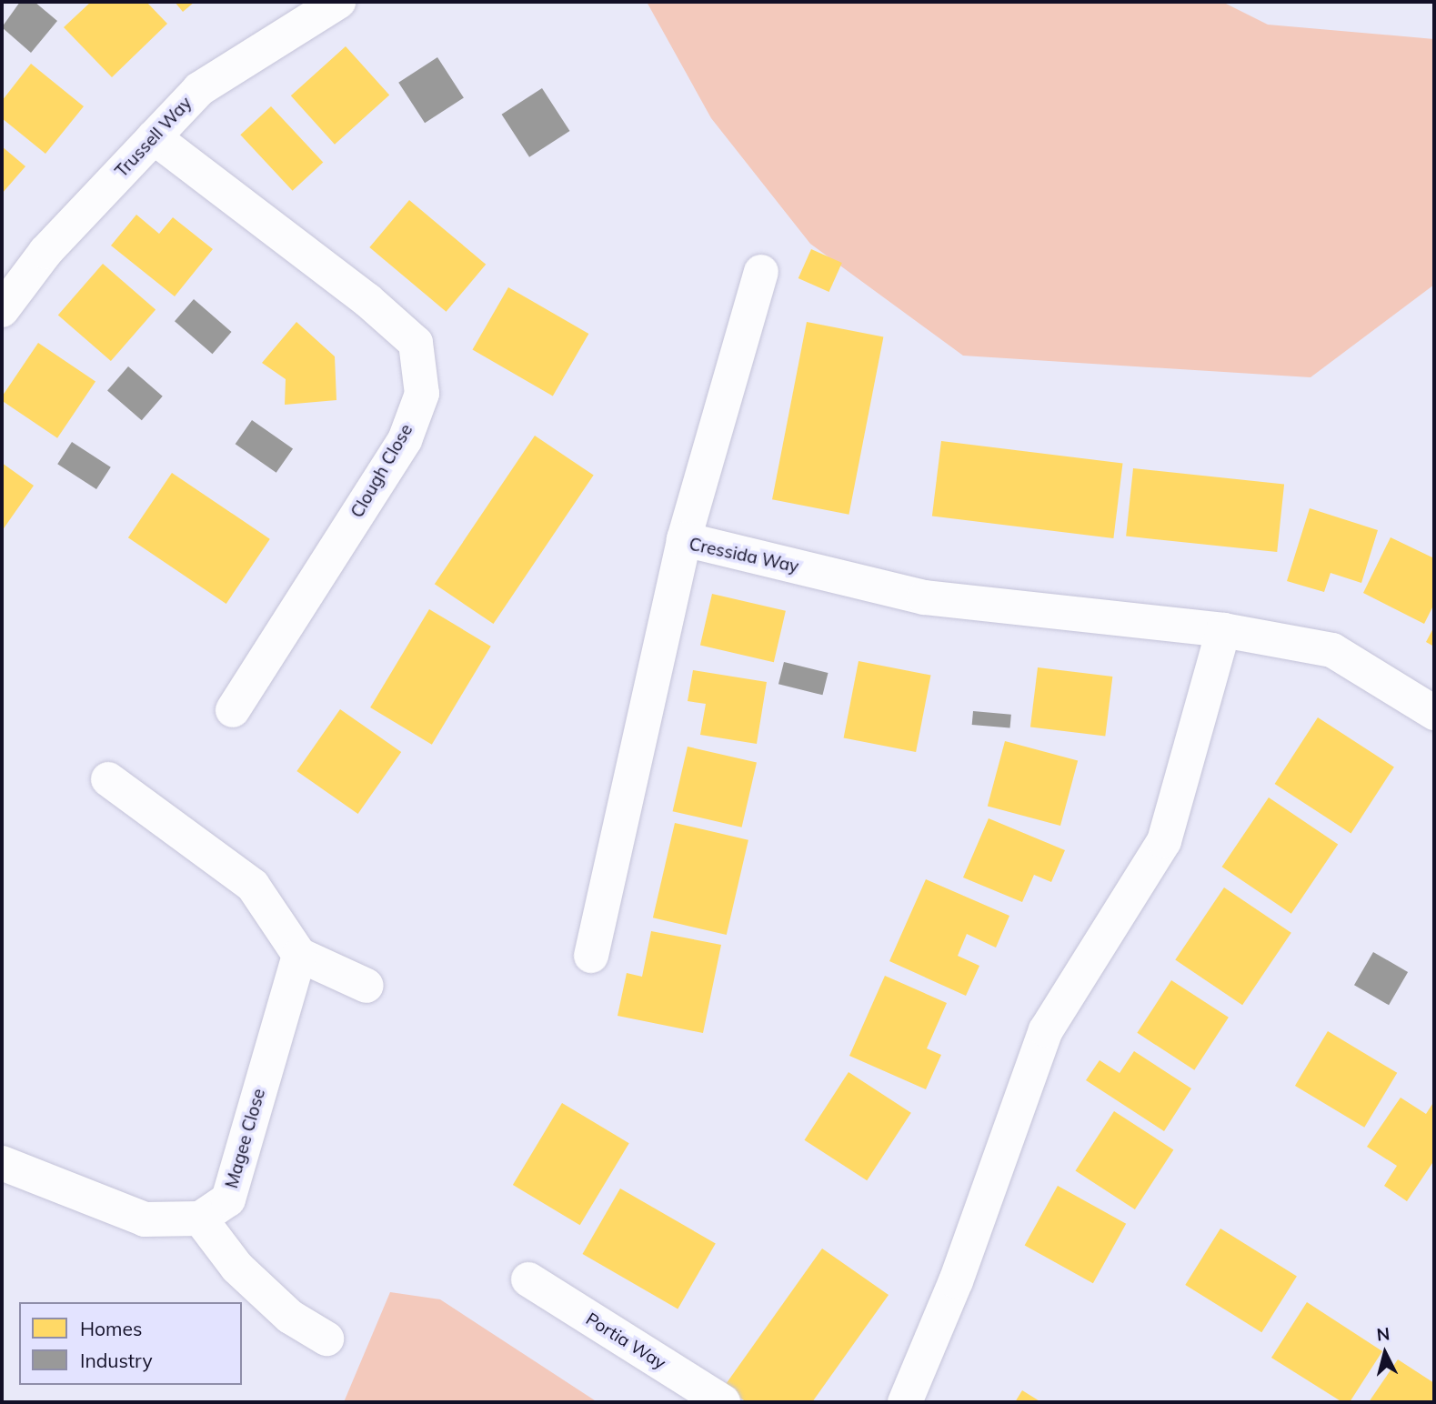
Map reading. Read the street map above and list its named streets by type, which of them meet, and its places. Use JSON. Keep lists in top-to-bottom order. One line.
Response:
{"streets":{"street":["Trussell Way","Clough Close","Cressida Way","Magee Close","Portia Way"]},"crossings":[["Trussell Way","Clough Close"]],"legend":["Homes","Industry"],"north":"top"}
